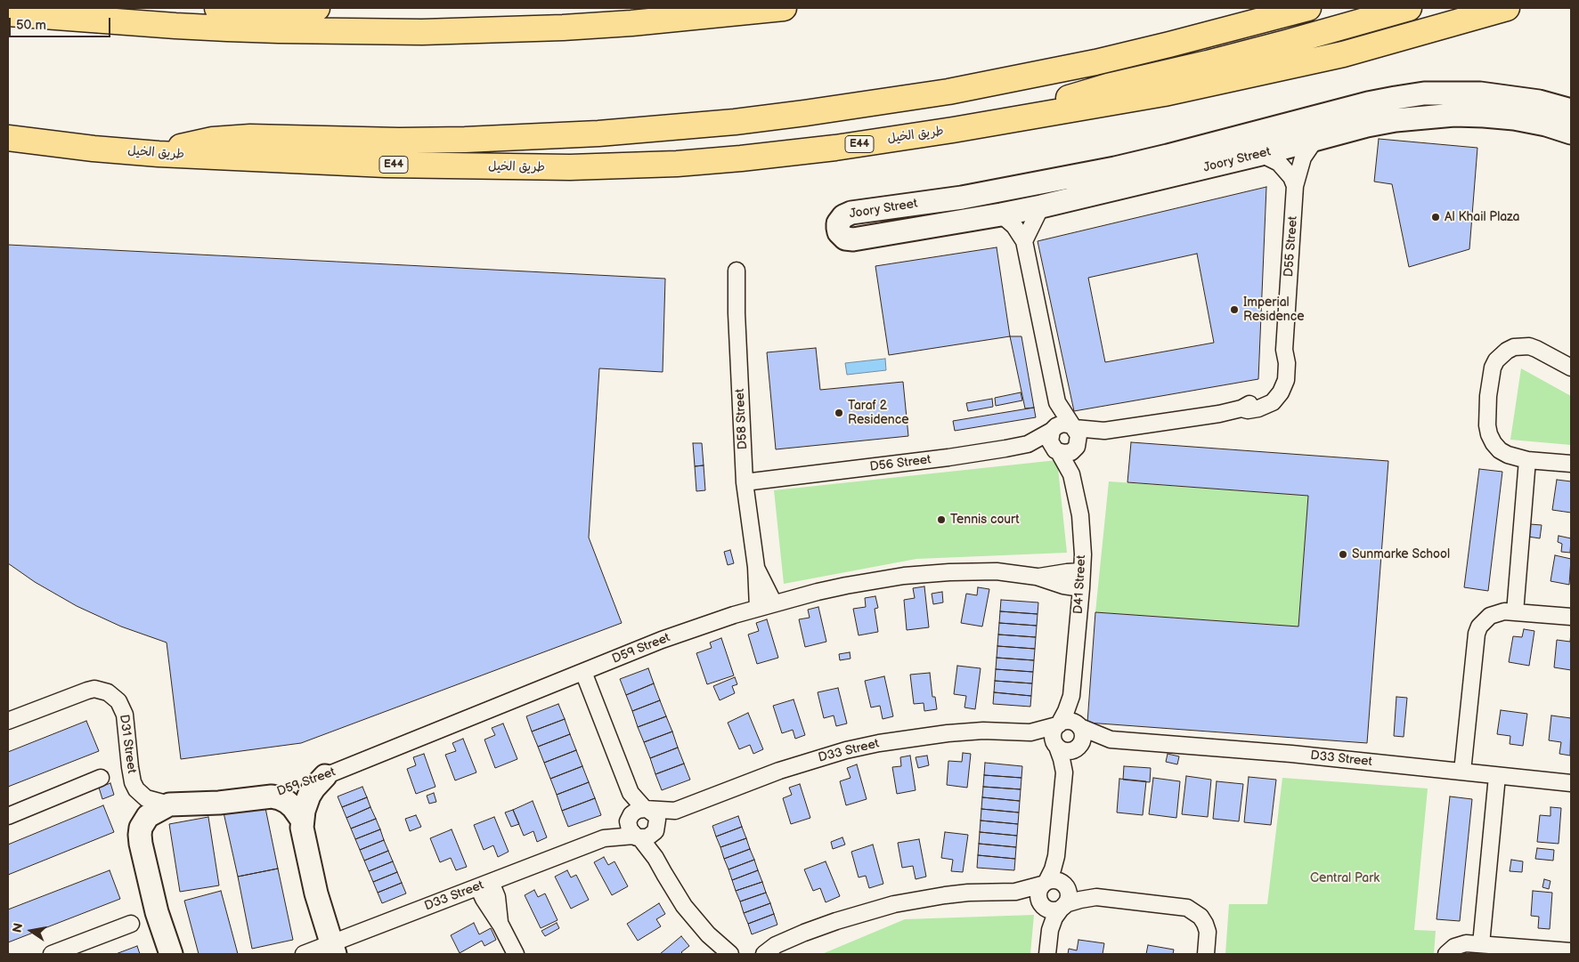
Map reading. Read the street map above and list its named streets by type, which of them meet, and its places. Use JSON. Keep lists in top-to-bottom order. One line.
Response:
{"streets":{"highway":["طريق الخيل","E44"],"street":["Joory Street","D55 Street","D58 Street","D56 Street","D41 Street","D59 Street","D31 Street","D33 Street"]},"crossings":[["Joory Street","D55 Street"],["Joory Street","D41 Street"],["D55 Street","D41 Street"],["D58 Street","D56 Street"],["D58 Street","D59 Street"],["D56 Street","D41 Street"],["D41 Street","D59 Street"],["D41 Street","D33 Street"]],"parks":["Central Park"],"places":["Al Khail Plaza","Imperial Residence","Taraf 2 Residence","Tennis court","Sunmarke School"],"scale_bar":"50 m","north":"left"}
